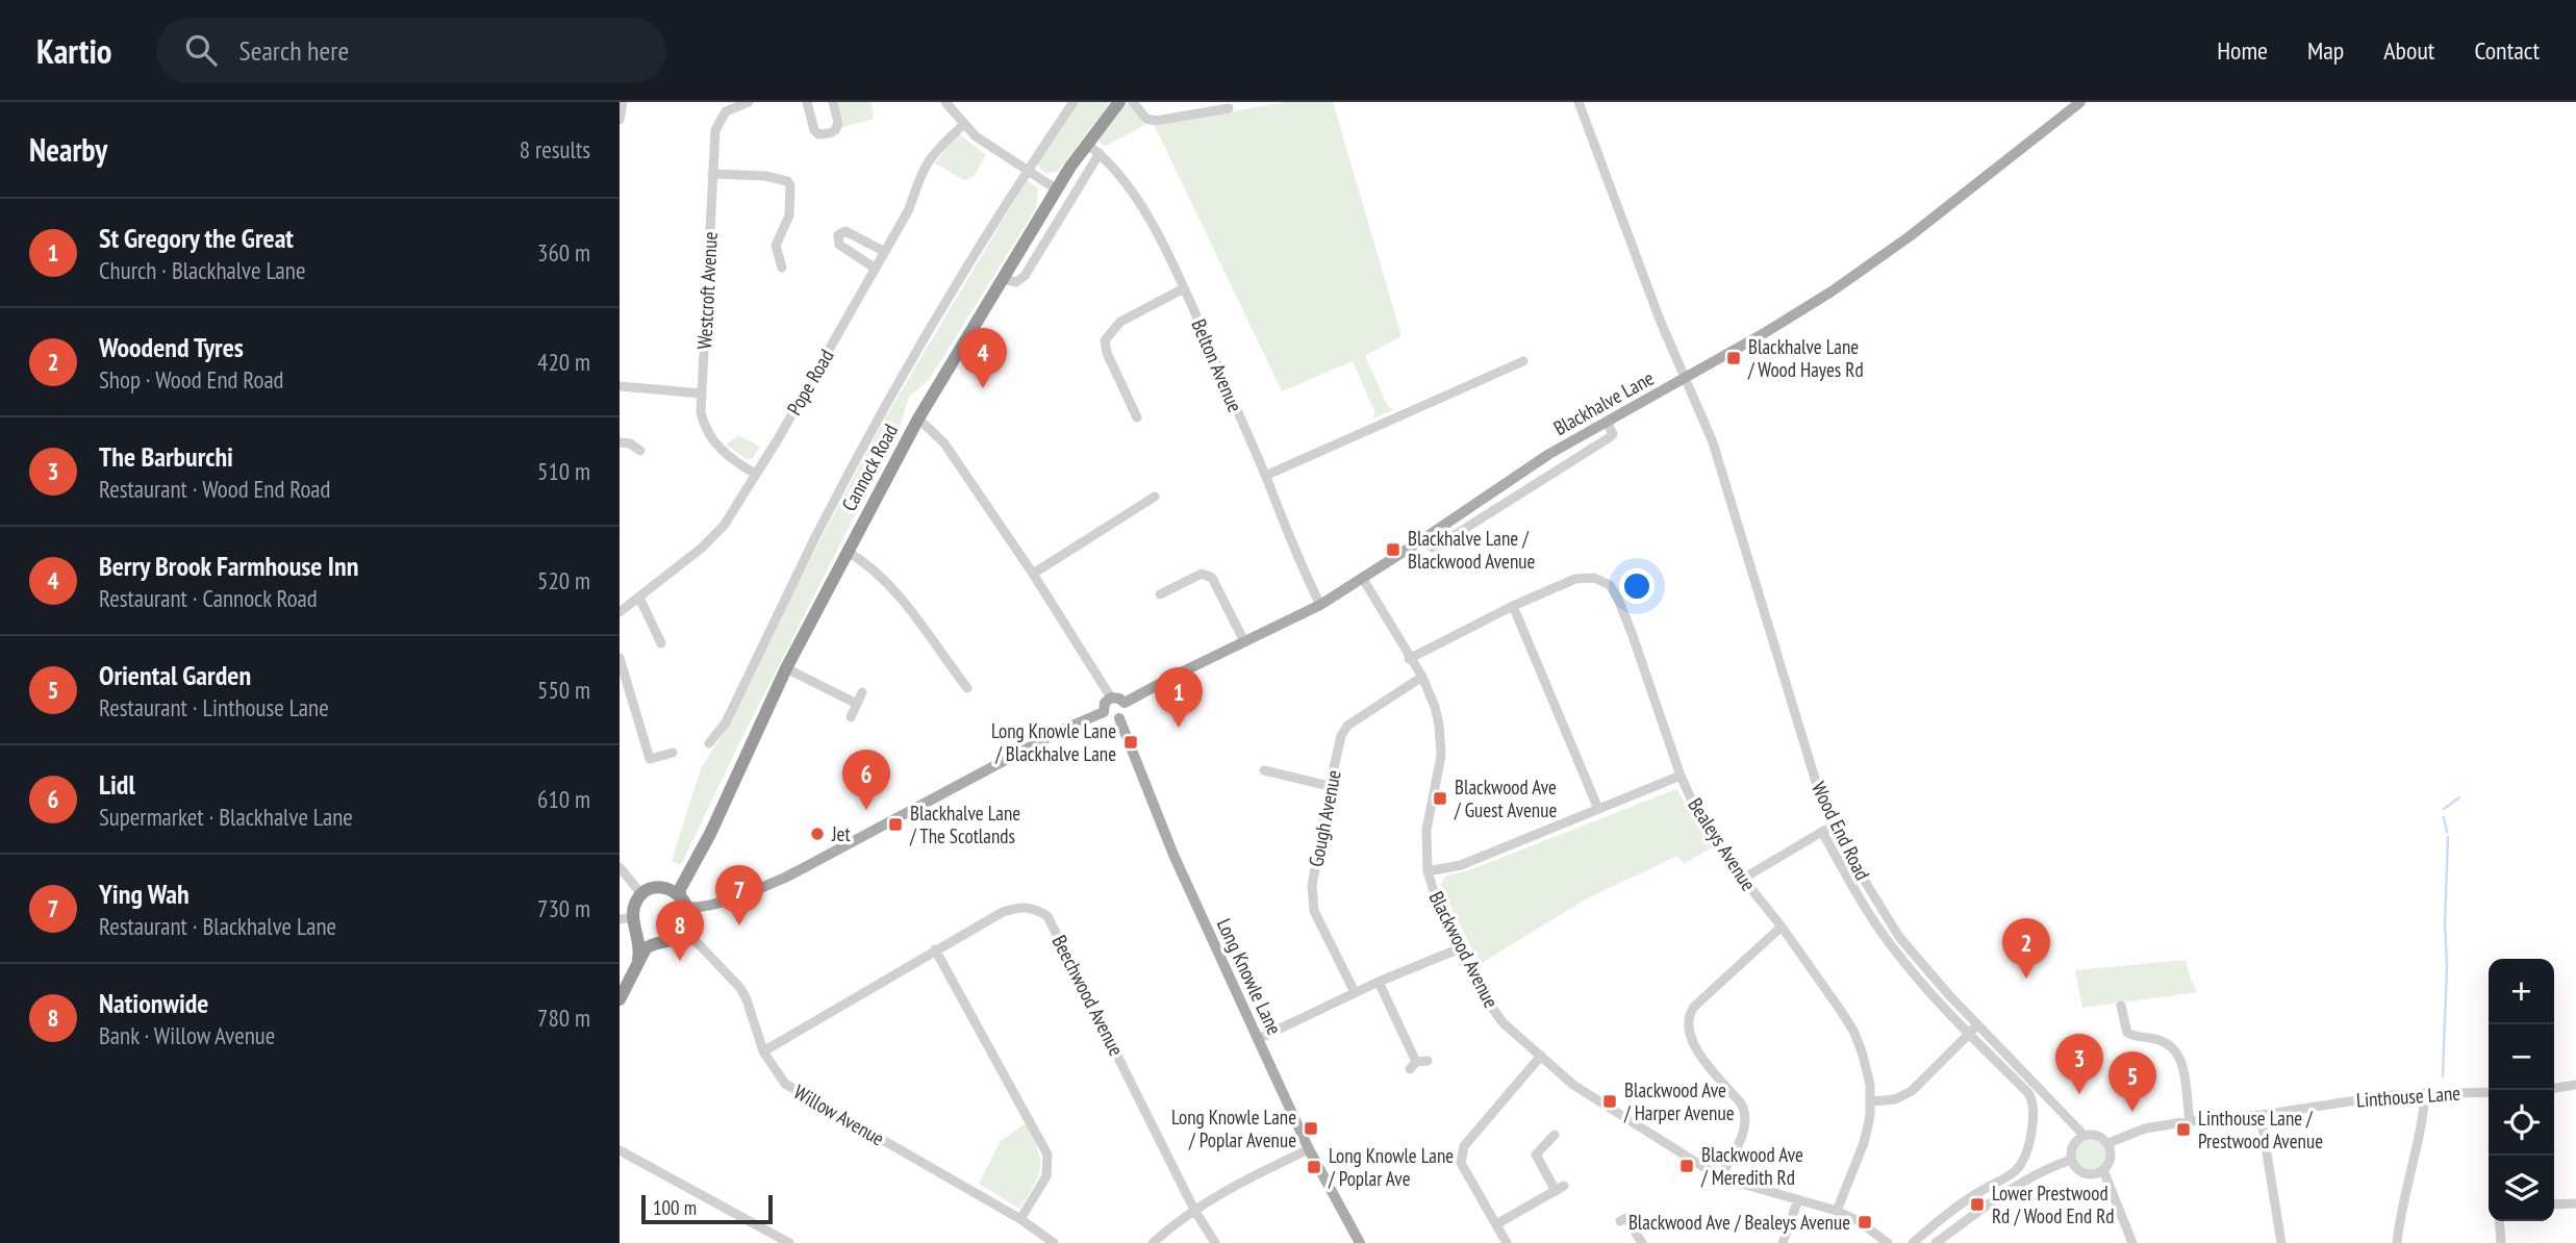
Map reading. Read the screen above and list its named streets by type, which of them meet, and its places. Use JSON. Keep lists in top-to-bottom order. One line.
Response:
{"streets":{"highway":["Cannock Road"],"main road":["Blackhalve Lane","Long Knowle Lane"],"street":["Westcroft Avenue","Belton Avenue","Pope Road","Gough Avenue","Wood End Road","Bealeys Avenue","Blackwood Avenue","Beechwood Avenue","Linthouse Lane","Willow Avenue"]},"crossings":[["Westcroft Avenue","Pope Road"],["Belton Avenue","Blackhalve Lane"],["Belton Avenue","Cannock Road"],["Blackhalve Lane","Wood End Road"],["Blackhalve Lane","Blackwood Avenue"],["Blackhalve Lane","Long Knowle Lane"],["Cannock Road","Willow Avenue"],["Gough Avenue","Blackwood Avenue"],["Wood End Road","Linthouse Lane"],["Bealeys Avenue","Blackwood Avenue"],["Beechwood Avenue","Willow Avenue"]],"places":{"transit":["Blackhalve Lane / Wood Hayes Rd","Blackhalve Lane / Blackwood Avenue","Long Knowle Lane / Blackhalve Lane","Blackwood Ave / Guest Avenue","Blackhalve Lane / The Scotlands","Blackwood Ave / Harper Avenue","Long Knowle Lane / Poplar Avenue","Linthouse Lane / Prestwood Avenue","Blackwood Ave / Meredith Rd","Long Knowle Lane / Poplar Ave","Lower Prestwood Rd / Wood End Rd","Blackwood Ave / Bealeys Avenue"],"other":["Jet"]},"scale_bar":"100 m","page":{"header":"Kartio","search":"Search here","nav":["Home","Map","About","Contact"],"heading":["Nearby","8 results"],"list":[{"mark":"1","name":"St Gregory the Great","note":"Church · Blackhalve Lane","value":"360 m"},{"mark":"2","name":"Woodend Tyres","note":"Shop · Wood End Road","value":"420 m"},{"mark":"3","name":"The Barburchi","note":"Restaurant · Wood End Road","value":"510 m"},{"mark":"4","name":"Berry Brook Farmhouse Inn","note":"Restaurant · Cannock Road","value":"520 m"},{"mark":"5","name":"Oriental Garden","note":"Restaurant · Linthouse Lane","value":"550 m"},{"mark":"6","name":"Lidl","note":"Supermarket · Blackhalve Lane","value":"610 m"},{"mark":"7","name":"Ying Wah","note":"Restaurant · Blackhalve Lane","value":"730 m"},{"mark":"8","name":"Nationwide","note":"Bank · Willow Avenue","value":"780 m"}],"pins":["4","1","6","7","8","2","3","5"],"map_buttons":["+","−"],"scale":"100 m"}}
